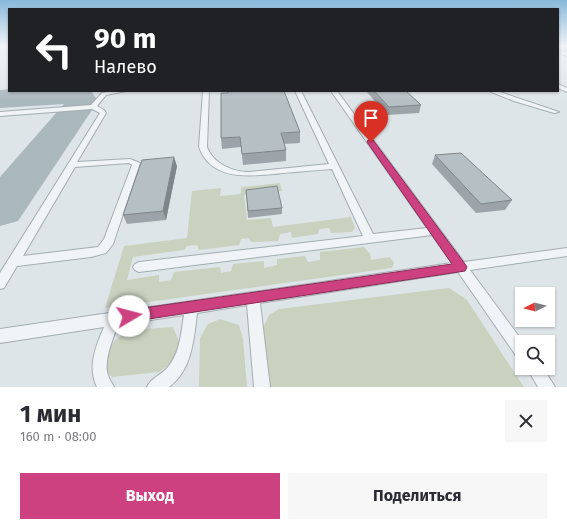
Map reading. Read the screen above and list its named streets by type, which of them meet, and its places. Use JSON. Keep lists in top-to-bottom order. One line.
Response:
{"north":"left","page":{"turn":["90 m","Налево"],"heading":["1 мин","160 m · 08:00"],"buttons":["Выход","Поделиться"]}}
